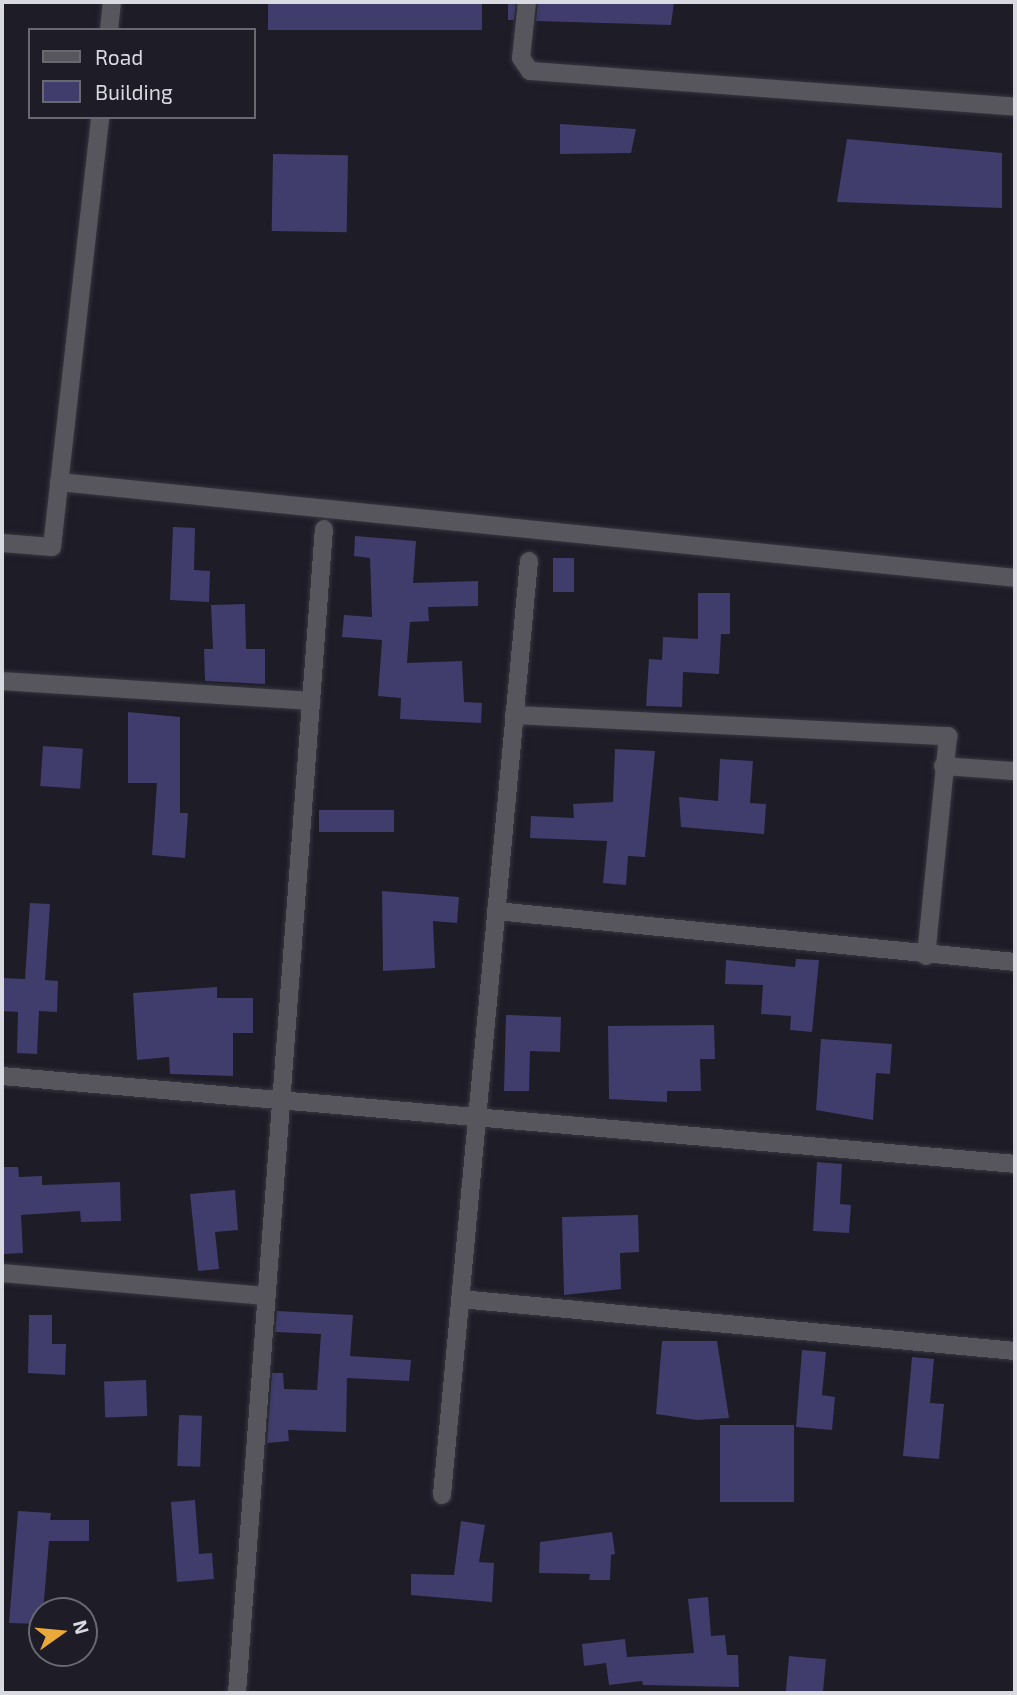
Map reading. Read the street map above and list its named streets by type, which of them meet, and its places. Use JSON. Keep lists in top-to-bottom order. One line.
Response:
{"legend":["Road","Building"],"north":"right"}
